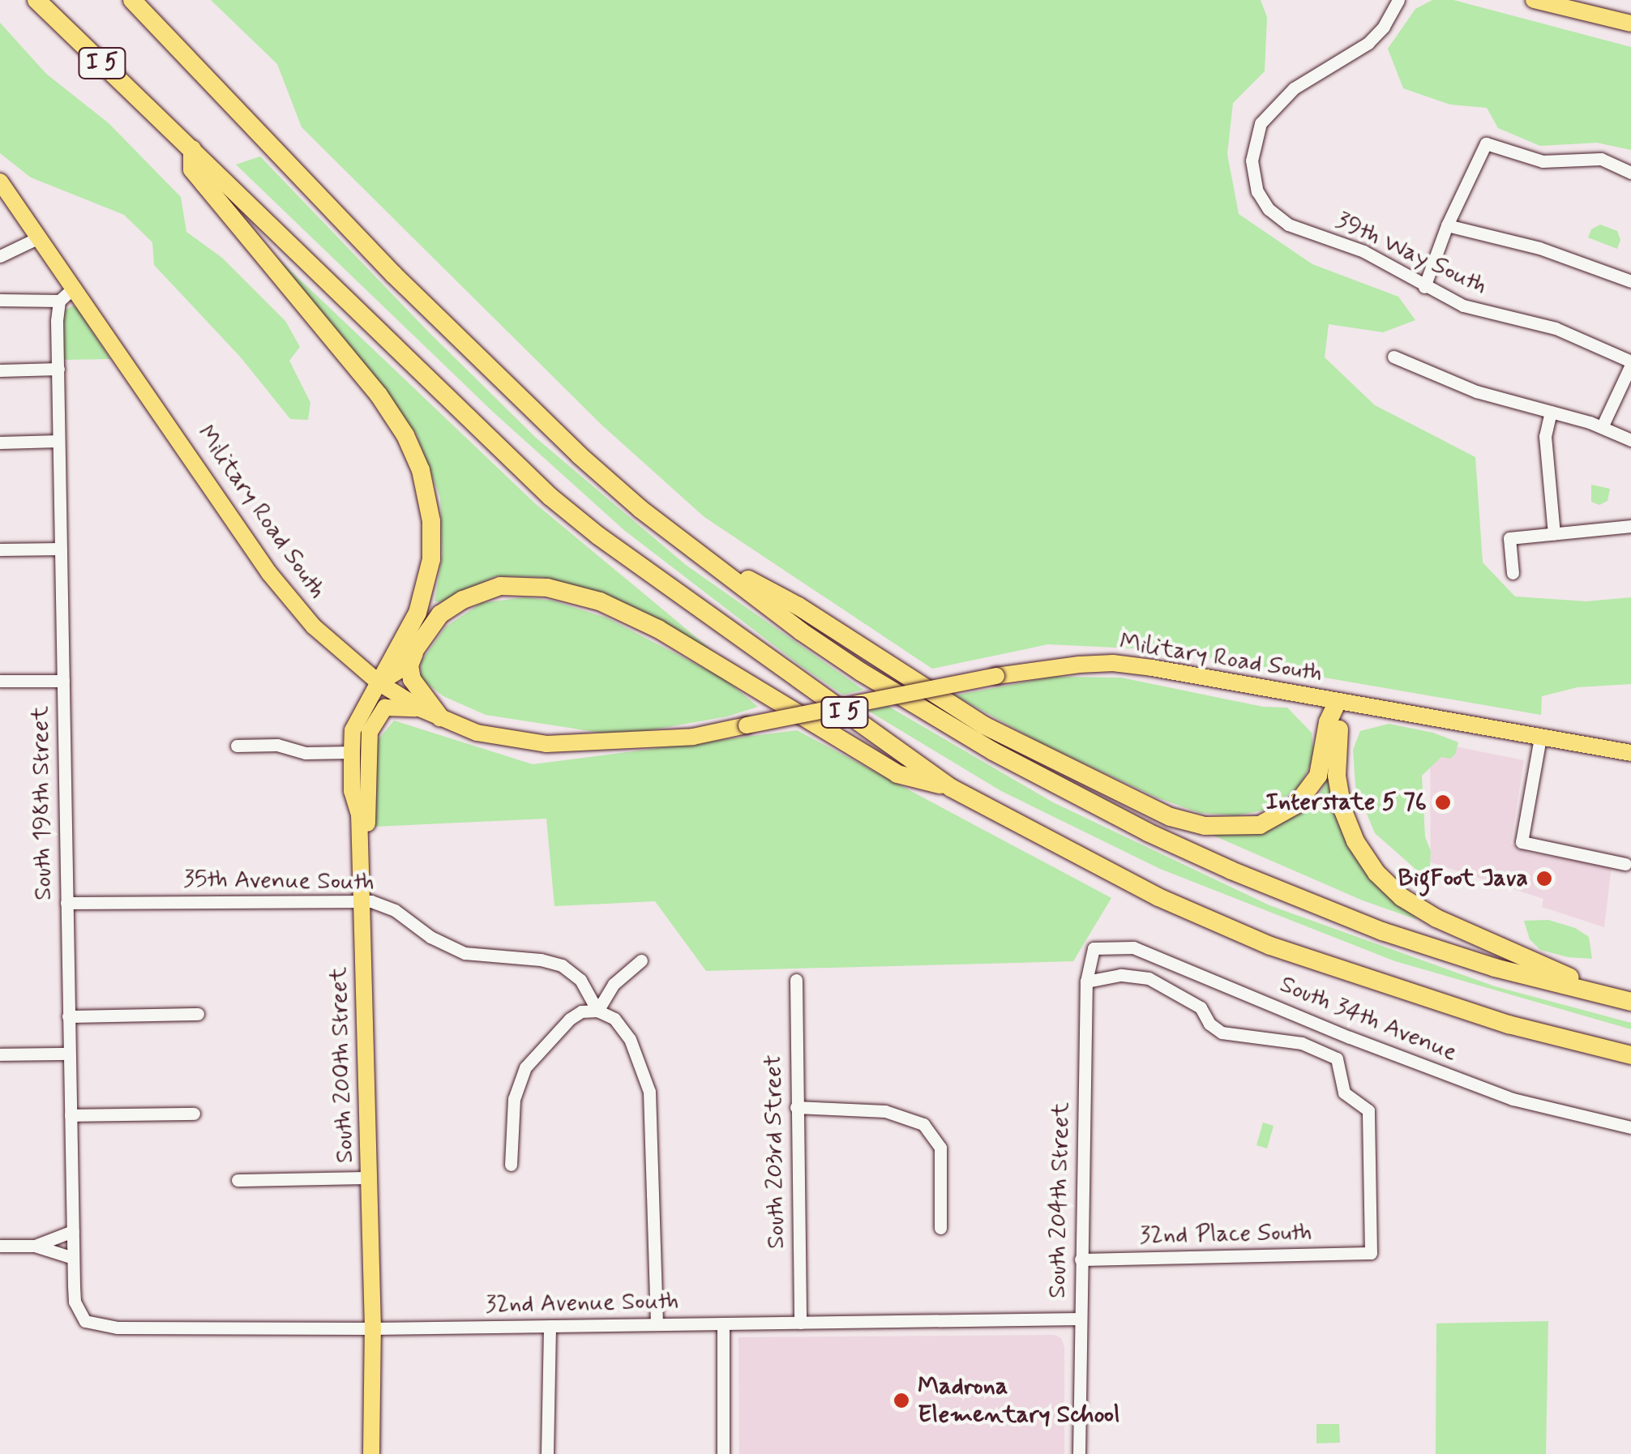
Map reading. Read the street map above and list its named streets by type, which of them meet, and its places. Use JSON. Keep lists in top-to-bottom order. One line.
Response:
{"streets":{"highway":["I 5"],"main road":["Military Road South","South 200th Street"],"street":["39th Way South","South 198th Street","35th Avenue South","South 34th Avenue","South 203rd Street","South 204th Street","32nd Place South","32nd Avenue South"]},"crossings":[["Military Road South","South 200th Street"],["South 198th Street","35th Avenue South"],["South 198th Street","32nd Avenue South"],["35th Avenue South","South 200th Street"],["35th Avenue South","32nd Avenue South"],["South 34th Avenue","South 204th Street"],["South 200th Street","32nd Avenue South"],["South 203rd Street","32nd Avenue South"],["South 204th Street","32nd Place South"],["South 204th Street","32nd Avenue South"]],"places":["Interstate 5 76","BigFoot Java","Madrona Elementary School"]}
